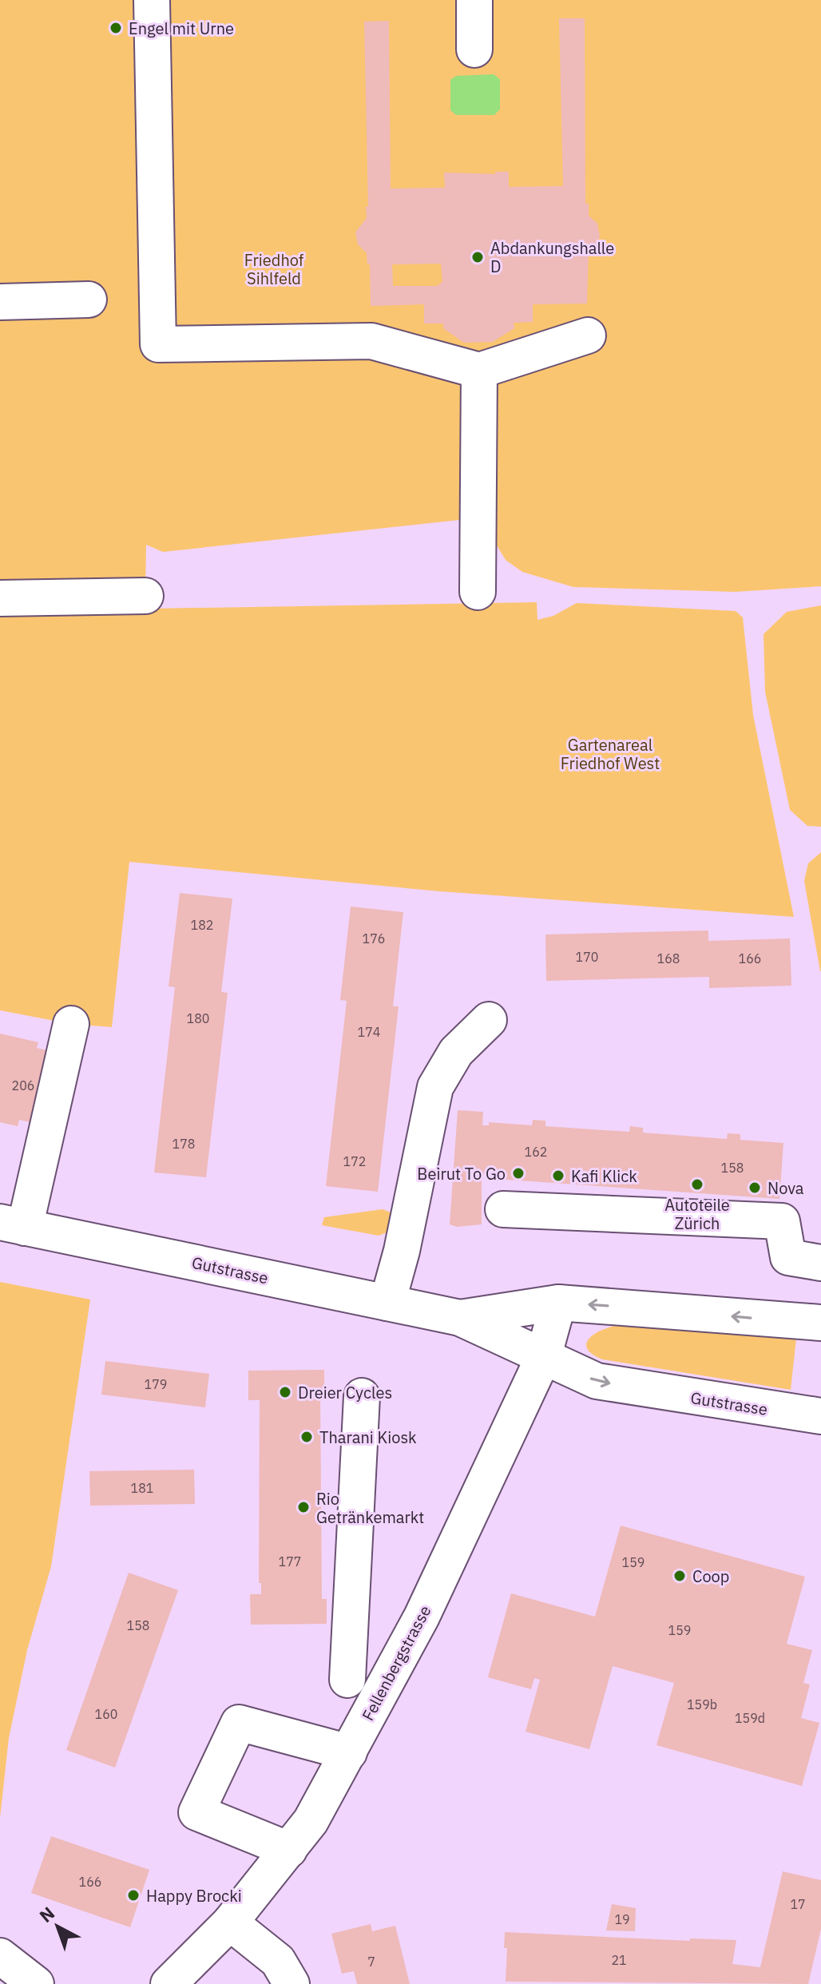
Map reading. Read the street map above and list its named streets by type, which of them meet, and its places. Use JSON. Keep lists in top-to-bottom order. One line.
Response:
{"streets":{"main road":["Gutstrasse","Fellenbergstrasse"]},"crossings":[["Gutstrasse","Fellenbergstrasse"]],"parks":["Friedhof Sihlfeld","Gartenareal Friedhof West"],"places":["Engel mit Urne","Abdankungshalle D","Beirut To Go","Kafi Klick","Autoteile Zürich","Nova","Dreier Cycles","Tharani Kiosk","Rio Getränkemarkt","Coop","Happy Brocki"],"house_numbers":["182","176","170","168","166","180","174","206","178","162","172","158","179","181","177","159","158","159","159b","160","159d","166","17","19","21","7"],"north":"top left"}
